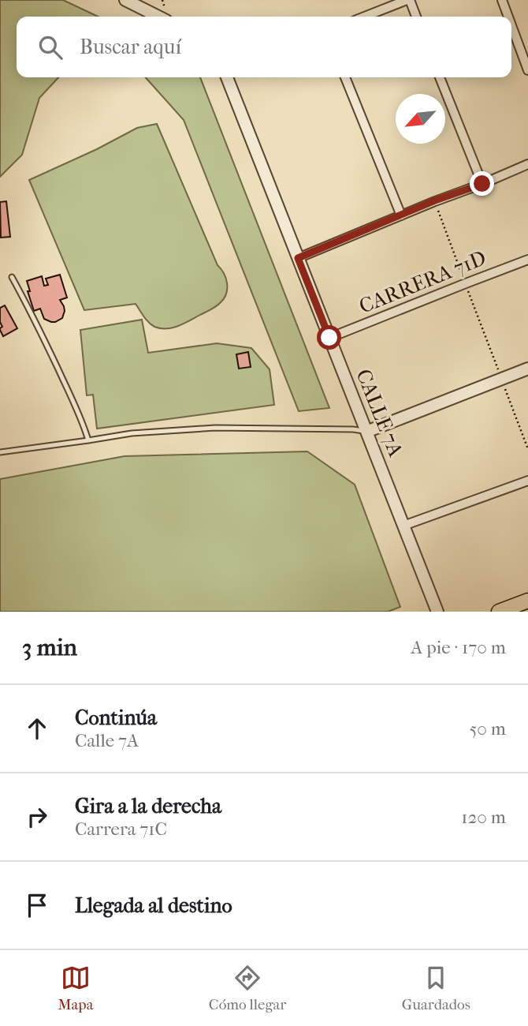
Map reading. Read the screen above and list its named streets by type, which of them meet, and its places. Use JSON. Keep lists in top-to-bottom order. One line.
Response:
{"streets":{"street":["CARRERA 71D","CALLE 7A"]},"crossings":[["CARRERA 71D","CALLE 7A"]],"north":"bottom left","page":{"search":"Buscar aquí","heading":["3 min","A pie · 170 m"],"list":[["Continúa","Calle 7A","50 m"],["Gira a la derecha","Carrera 71C","120 m"],"Llegada al destino"],"nav":["Mapa","Cómo llegar","Guardados"]}}
